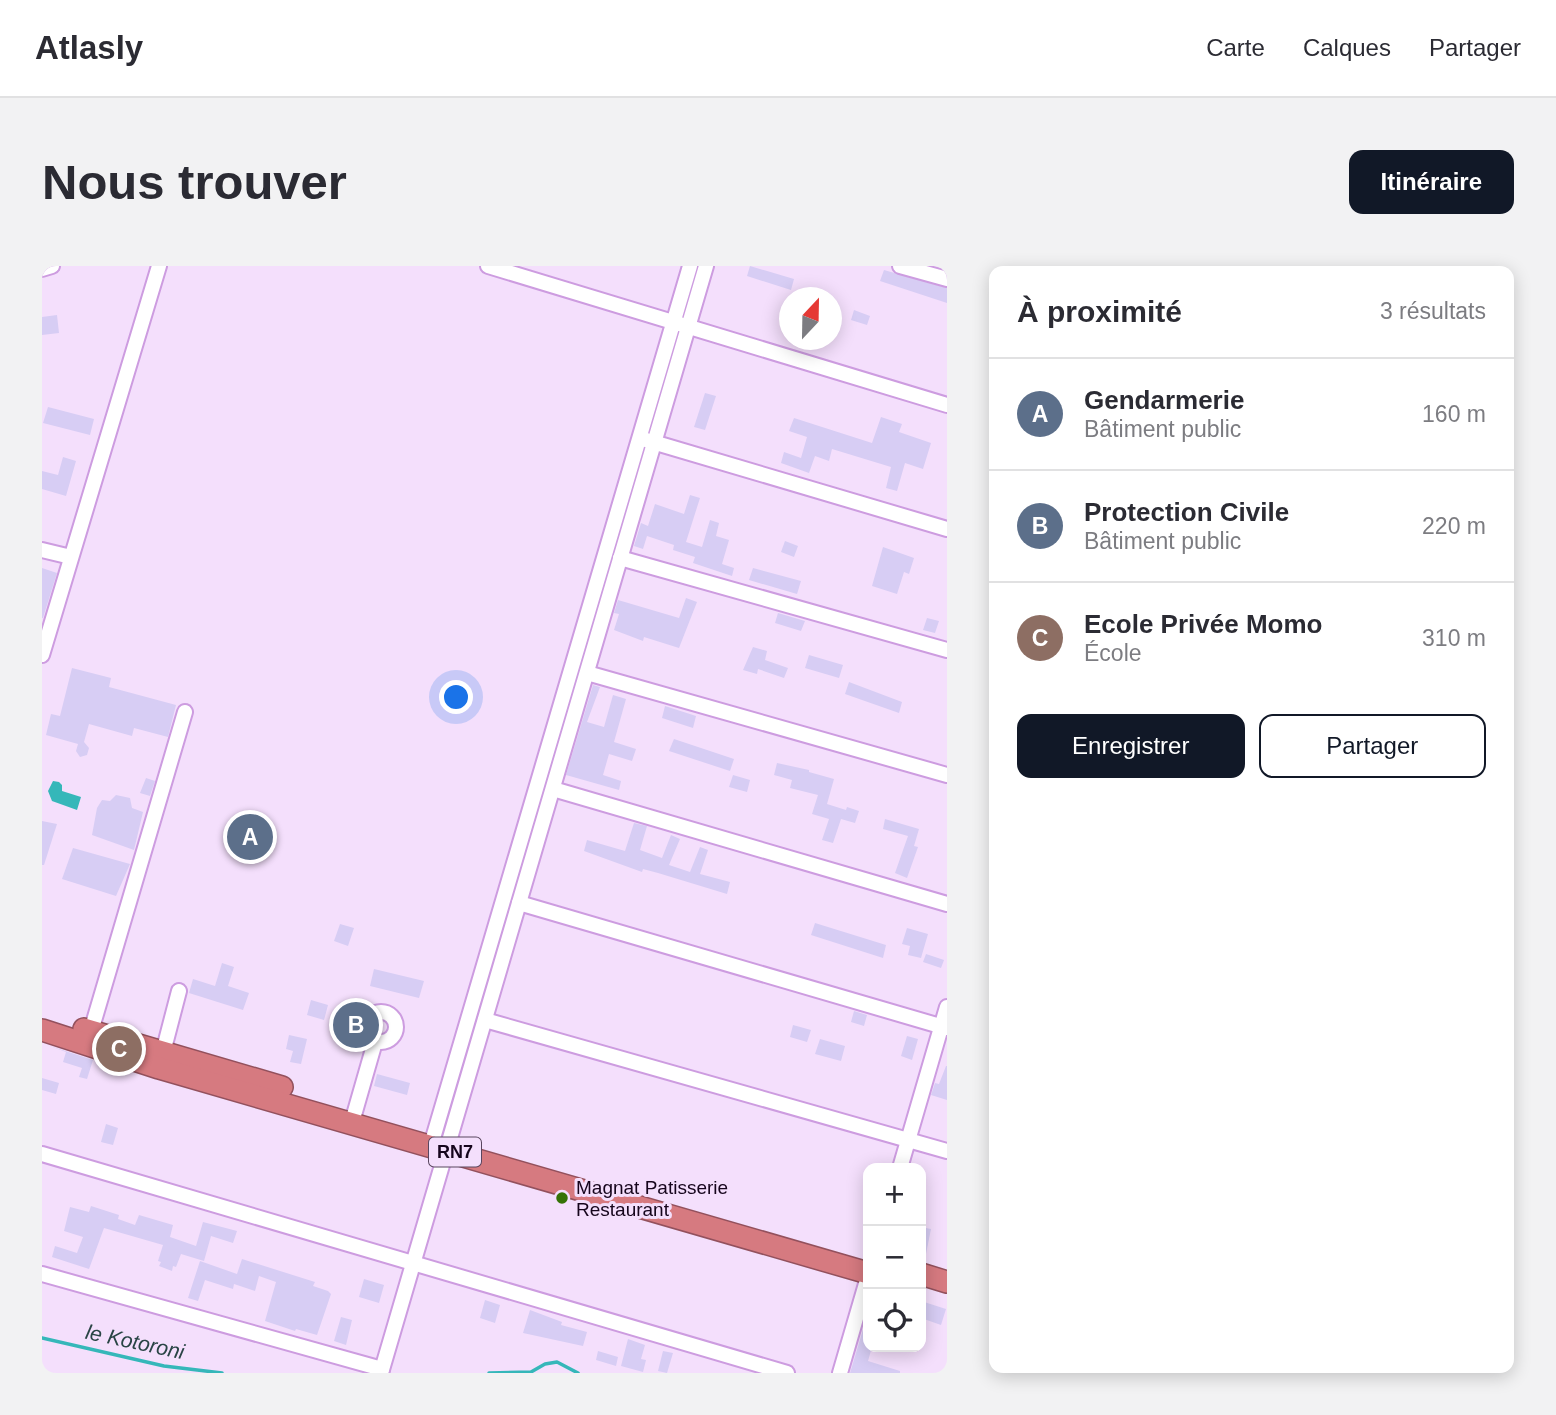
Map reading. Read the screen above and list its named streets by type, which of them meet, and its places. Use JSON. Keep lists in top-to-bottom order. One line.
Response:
{"streets":{"highway":["RN7"]},"water":["le Kotoroni"],"places":["Magnat Patisserie Restaurant"],"north":"top","page":{"header":"Atlasly","nav":["Carte","Calques","Partager"],"buttons":["Itinéraire",["Enregistrer","Partager"]],"title":"Nous trouver","heading":["À proximité","3 résultats"],"list":[{"mark":"A","name":"Gendarmerie","note":"Bâtiment public","value":"160 m"},{"mark":"B","name":"Protection Civile","note":"Bâtiment public","value":"220 m"},{"mark":"C","name":"Ecole Privée Momo","note":"École","value":"310 m"}],"pins":["A","B","C"],"map_buttons":["+","−"]}}
